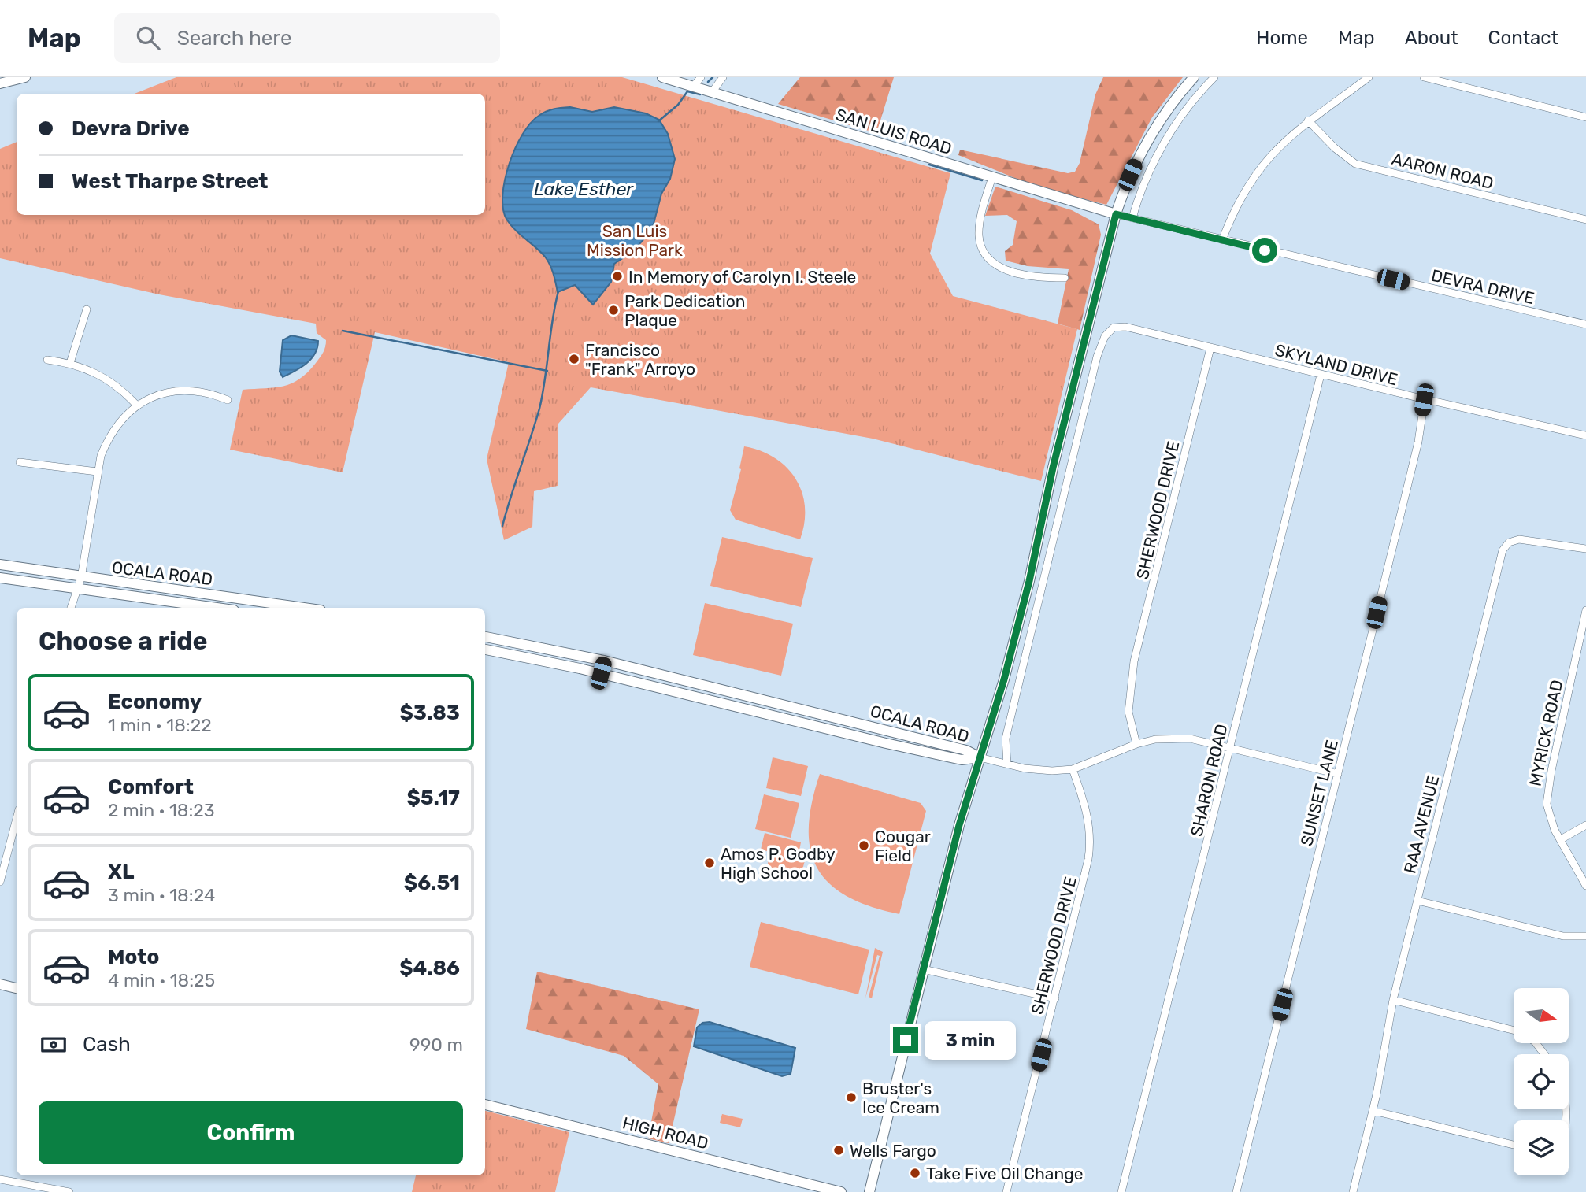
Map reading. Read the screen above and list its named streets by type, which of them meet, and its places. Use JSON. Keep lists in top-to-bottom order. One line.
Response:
{"streets":{"main road":["SAN LUIS ROAD","OCALA ROAD","HIGH ROAD"],"street":["AARON ROAD","DEVRA DRIVE","SKYLAND DRIVE","SHERWOOD DRIVE","MYRICK ROAD","SHARON ROAD","SUNSET LANE","RAA AVENUE"]},"crossings":[["SAN LUIS ROAD","DEVRA DRIVE"],["SKYLAND DRIVE","SHERWOOD DRIVE"],["SKYLAND DRIVE","SHARON ROAD"],["SKYLAND DRIVE","SUNSET LANE"]],"water":["Lake Esther"],"parks":["San Luis Mission Park"],"places":["In Memory of Carolyn I. Steele","Park Dedication Plaque","Francisco \"Frank\" Arroyo","Cougar Field","Amos P. Godby High School","Bruster's Ice Cream","Wells Fargo","Take Five Oil Change"],"north":"right","page":{"header":"Map","search":"Search here","nav":["Home","Map","About","Contact"],"banner":["Devra Drive","West Tharpe Street"],"heading":"Choose a ride","list":[{"name":"Economy","note":"1 min · 18:22","value":"$3.83"},{"name":"Comfort","note":"2 min · 18:23","value":"$5.17"},{"name":"XL","note":"3 min · 18:24","value":"$6.51"},{"name":"Moto","note":"4 min · 18:25","value":"$4.86"}],"pay":["Cash","990 m"],"bubble":"3 min","buttons":"Confirm"}}
